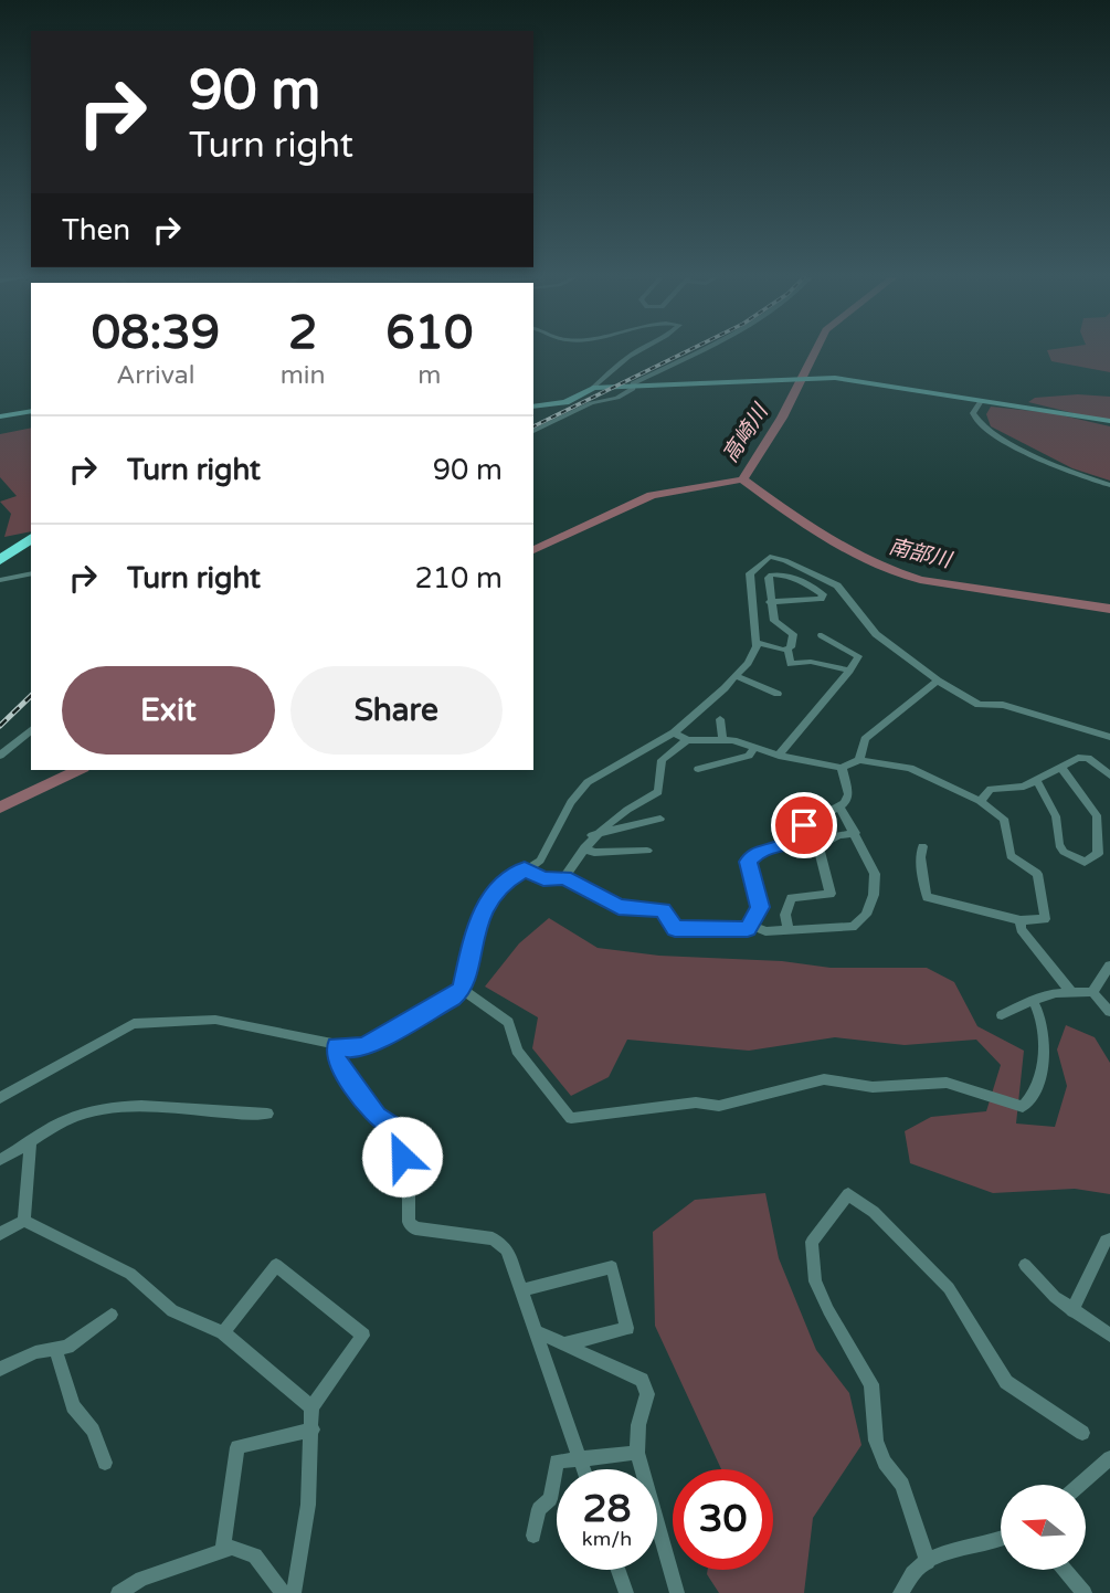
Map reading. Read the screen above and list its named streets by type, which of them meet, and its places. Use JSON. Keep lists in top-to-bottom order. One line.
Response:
{"water":["高崎川","南部川"],"north":"left","page":{"turn":["90 m","Turn right"],"then":"Then","eta":["08:39","Arrival","2","min","610","m"],"list":[{"name":"Turn right","value":"90 m"},{"name":"Turn right","value":"210 m"}],"buttons":["Exit","Share"],"speed":"28 km/h","limit":"30"}}
